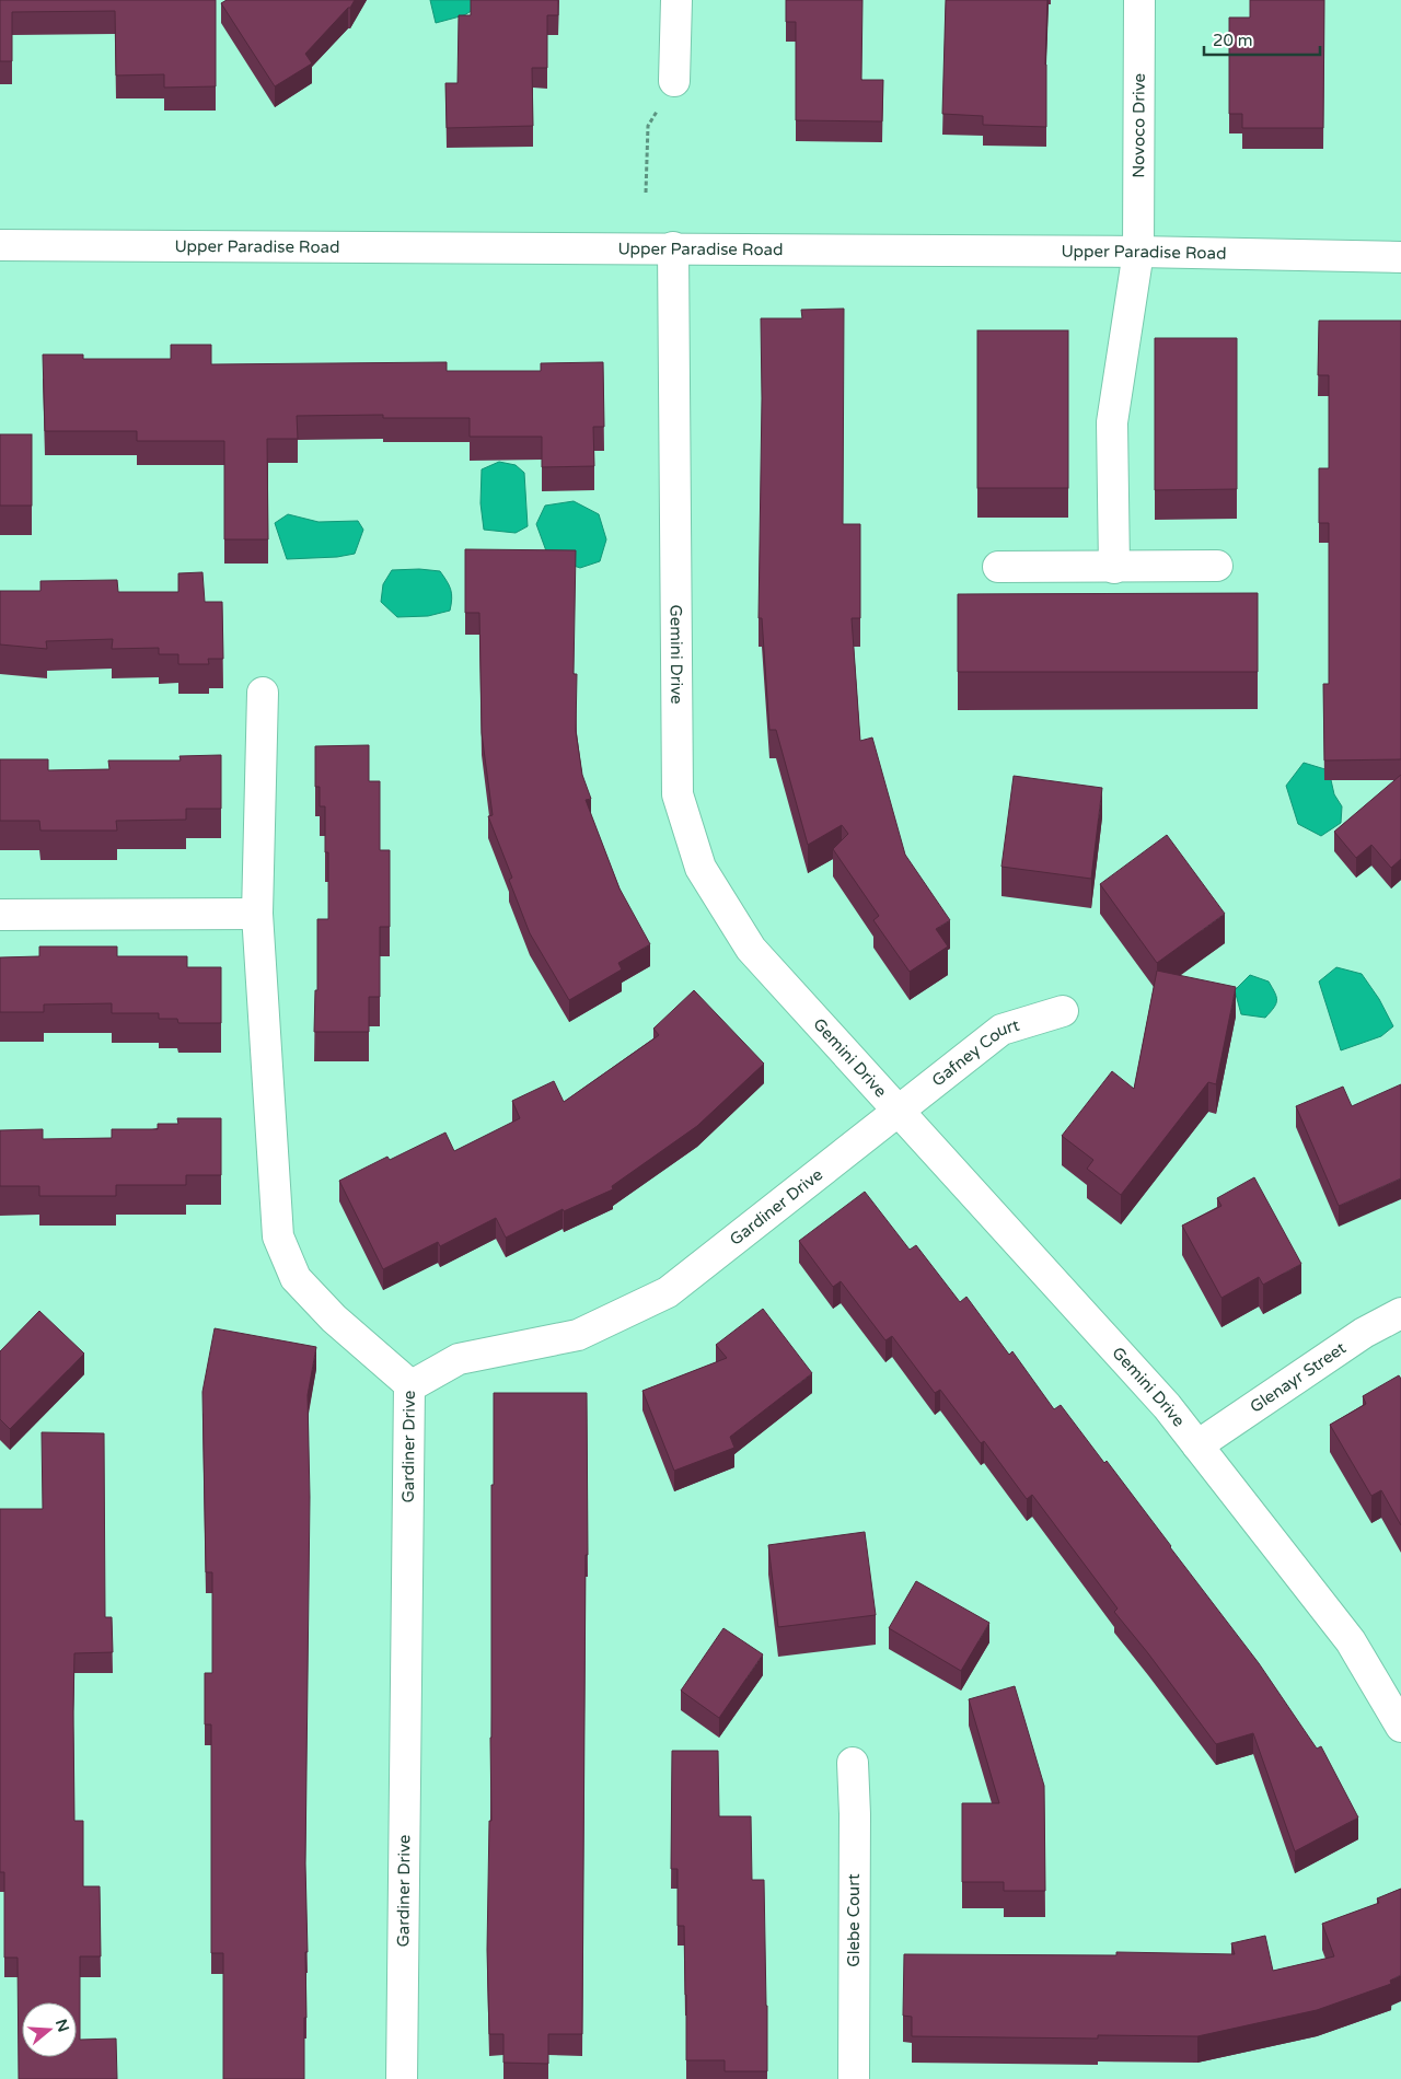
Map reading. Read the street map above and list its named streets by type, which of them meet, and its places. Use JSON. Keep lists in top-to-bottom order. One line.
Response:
{"streets":{"street":["Novoco Drive","Upper Paradise Road","Gemini Drive","Gafney Court","Gardiner Drive","Glenayr Street","Glebe Court"]},"crossings":[["Novoco Drive","Upper Paradise Road"],["Upper Paradise Road","Gemini Drive"],["Gemini Drive","Gafney Court"],["Gemini Drive","Gardiner Drive"],["Gemini Drive","Glenayr Street"],["Gafney Court","Gardiner Drive"]],"scale_bar":"20 m","north":"right"}
